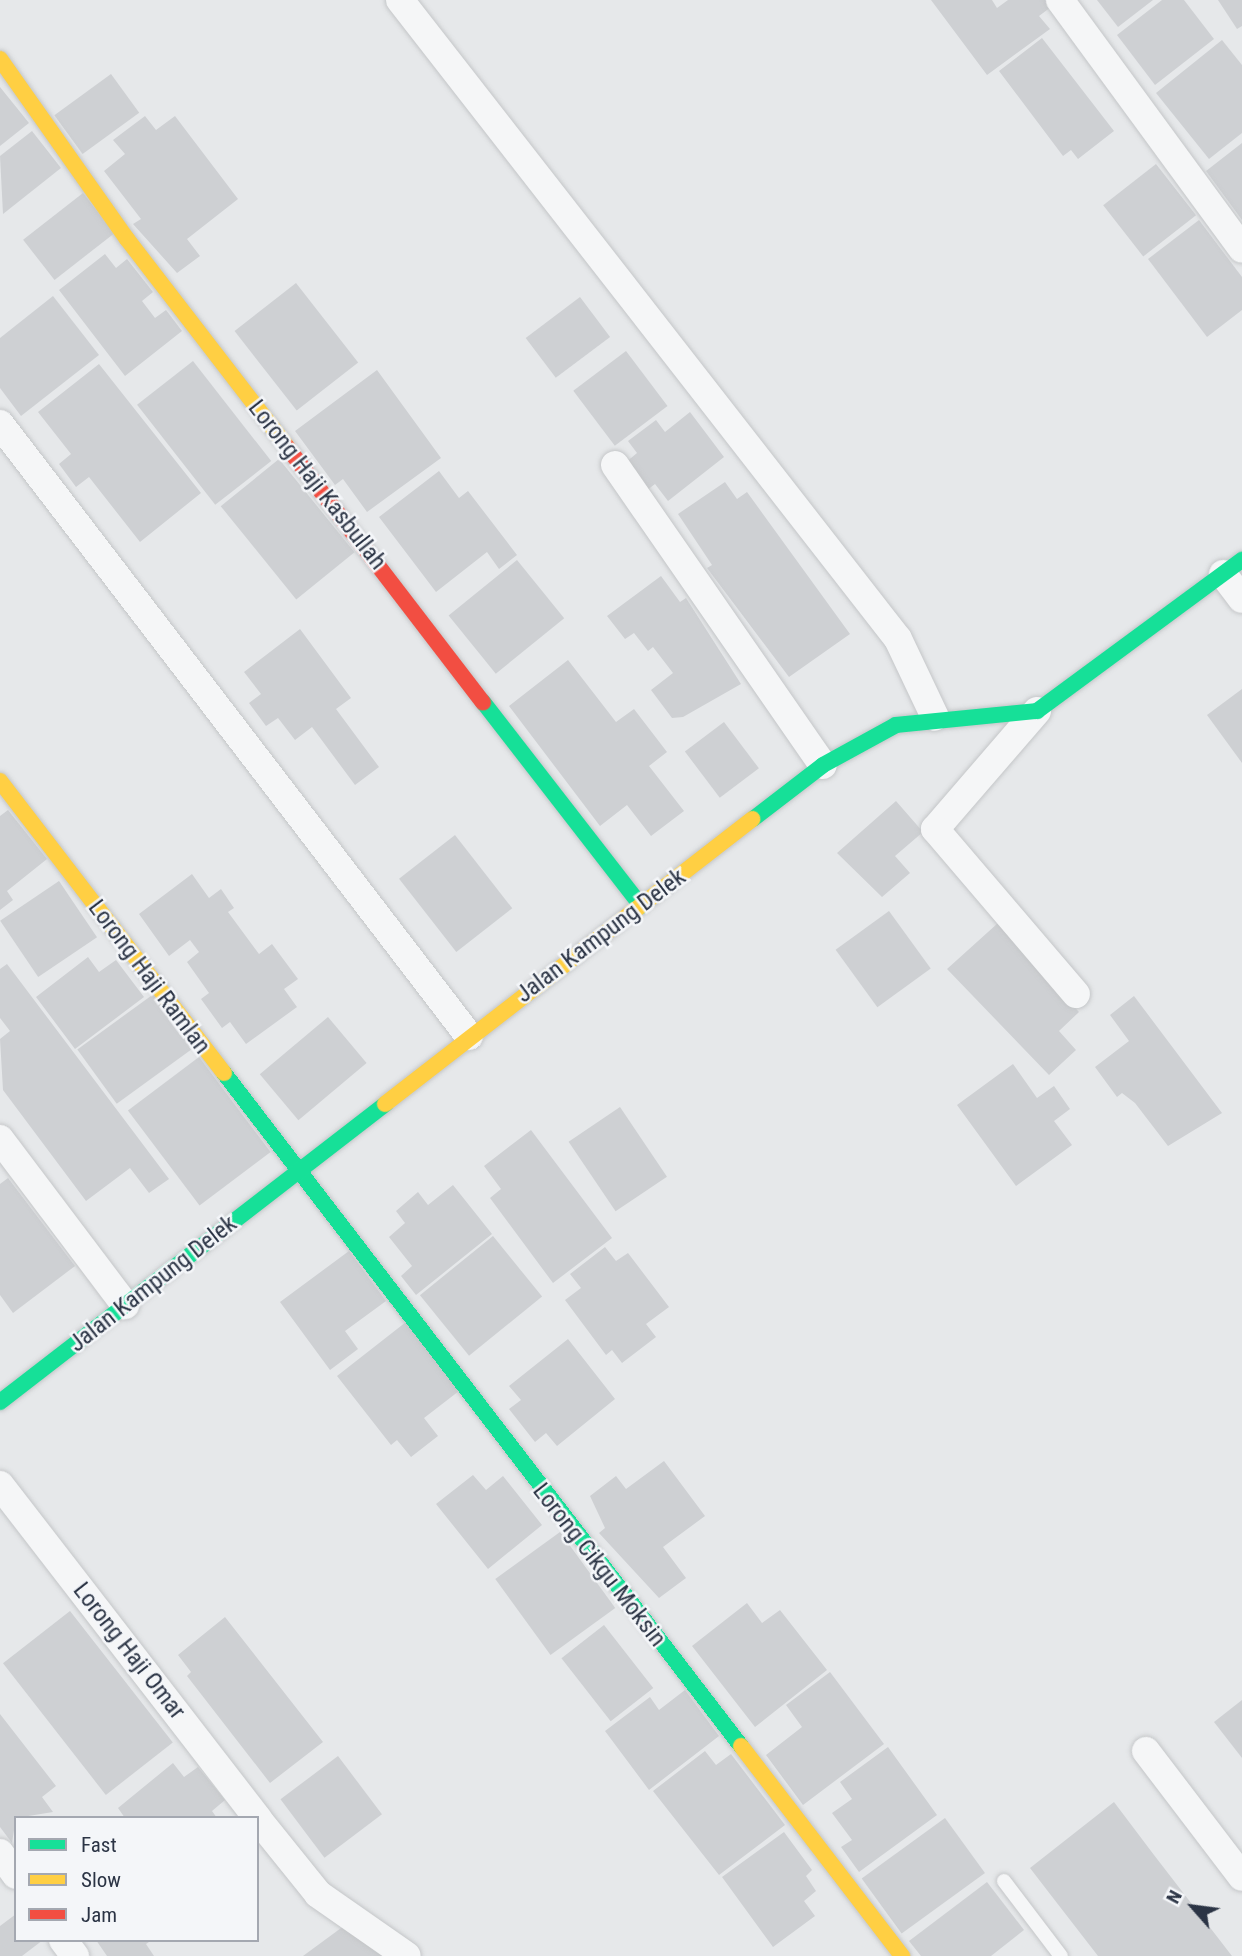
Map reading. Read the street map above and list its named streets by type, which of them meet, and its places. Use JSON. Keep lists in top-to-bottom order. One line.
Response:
{"streets":{"street":["Lorong Haji Kasbullah","Jalan Kampung Delek","Lorong Haji Ramlan","Lorong Cikgu Moksin","Lorong Haji Omar"]},"crossings":[["Lorong Haji Kasbullah","Jalan Kampung Delek"],["Jalan Kampung Delek","Lorong Haji Ramlan"],["Jalan Kampung Delek","Lorong Cikgu Moksin"],["Lorong Haji Ramlan","Lorong Cikgu Moksin"]],"legend":["Fast","Slow","Jam"],"north":"top left"}
